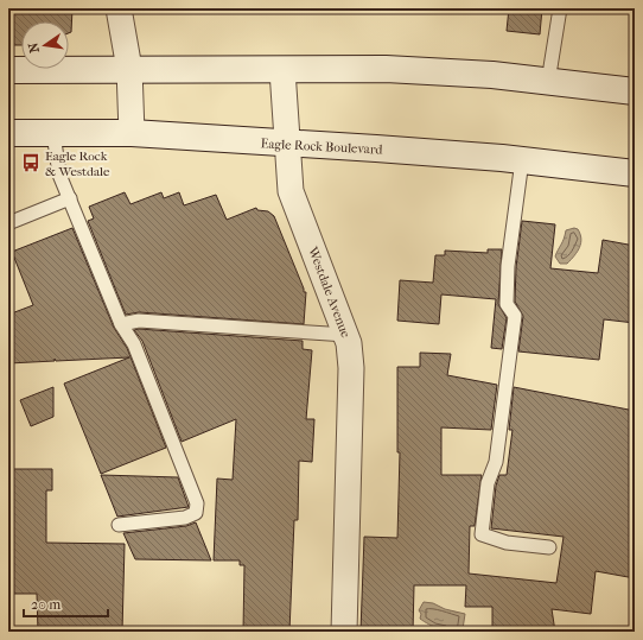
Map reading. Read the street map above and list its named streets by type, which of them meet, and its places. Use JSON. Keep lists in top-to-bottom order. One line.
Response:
{"streets":{"main road":["Eagle Rock Boulevard"],"street":["Westdale Avenue"]},"crossings":[["Eagle Rock Boulevard","Westdale Avenue"]],"places":{"bus stop":["Eagle Rock & Westdale"]},"scale_bar":"20 m","north":"left"}
